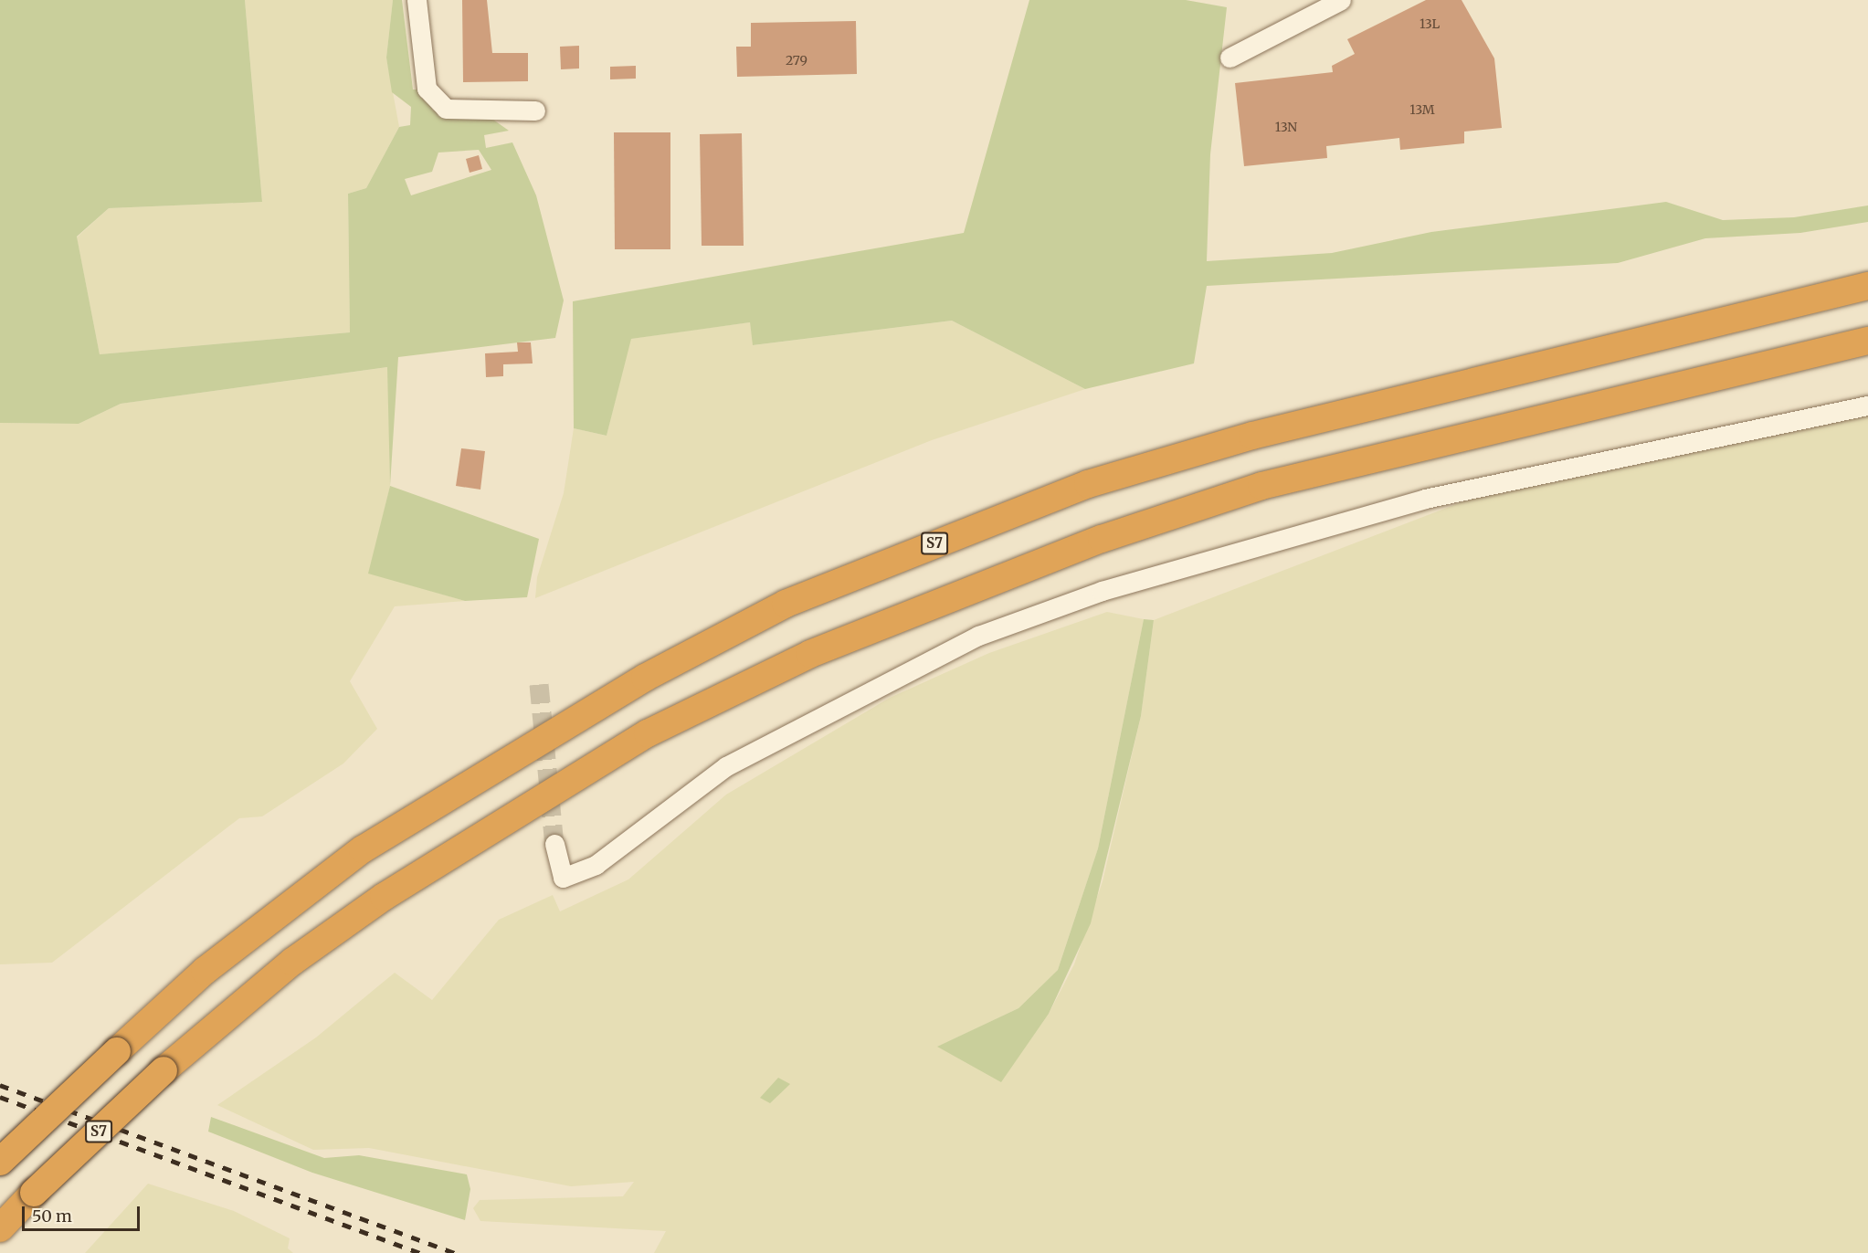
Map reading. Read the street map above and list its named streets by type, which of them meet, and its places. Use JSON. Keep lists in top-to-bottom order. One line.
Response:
{"streets":{"highway":["S7"]},"house_numbers":["13L","279","13M","13N"],"scale_bar":"50 m"}
